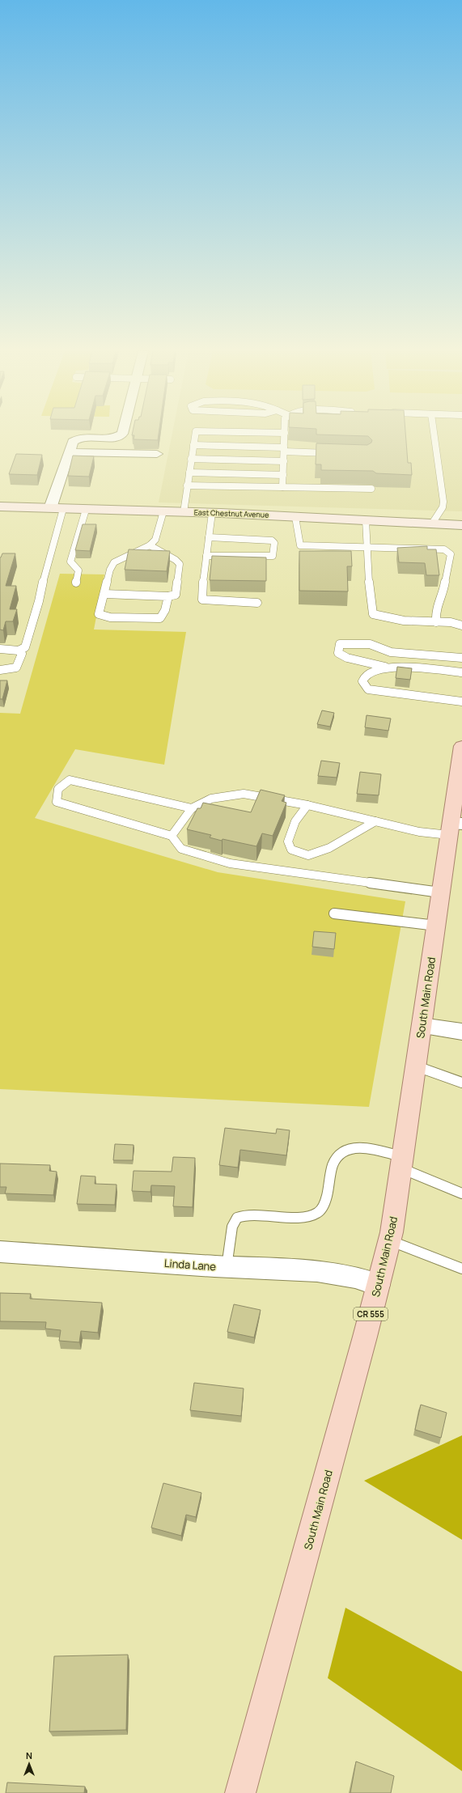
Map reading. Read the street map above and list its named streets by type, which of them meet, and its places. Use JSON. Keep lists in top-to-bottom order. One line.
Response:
{"streets":{"main road":["South Main Road","CR 555"],"street":["East Chestnut Avenue","Linda Lane"]},"crossings":[["South Main Road","Linda Lane"]],"north":"top"}
